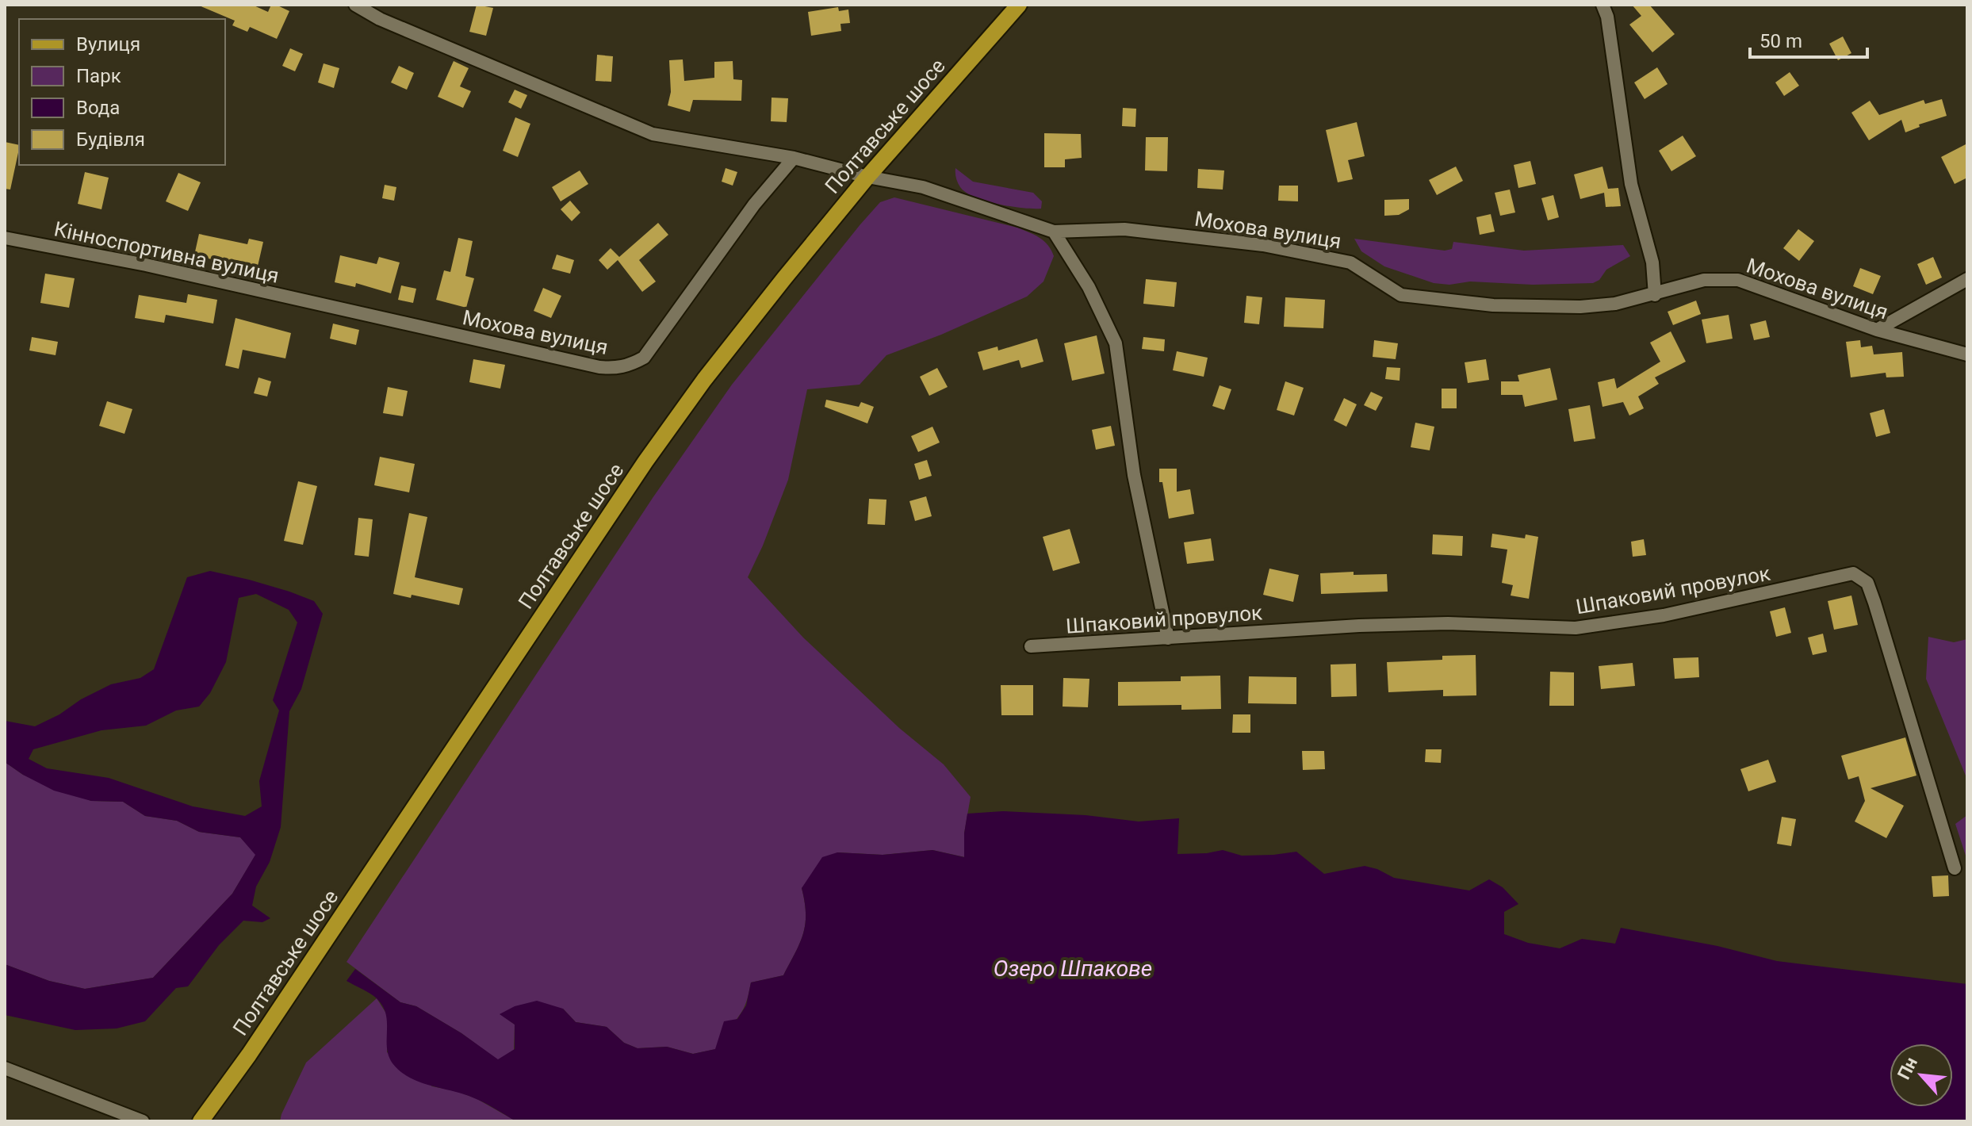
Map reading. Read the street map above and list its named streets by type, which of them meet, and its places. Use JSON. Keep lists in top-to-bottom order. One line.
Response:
{"streets":{"main road":["Полтавське шосе"],"street":["Мохова вулиця","Кінноспортивна вулиця","Шпаковий провулок"]},"crossings":[["Полтавське шосе","Мохова вулиця"],["Мохова вулиця","Кінноспортивна вулиця"]],"water":["Озеро Шпакове"],"legend":["Вулиця","Парк","Вода","Будівля"],"scale_bar":"50 m","north":"top left"}
